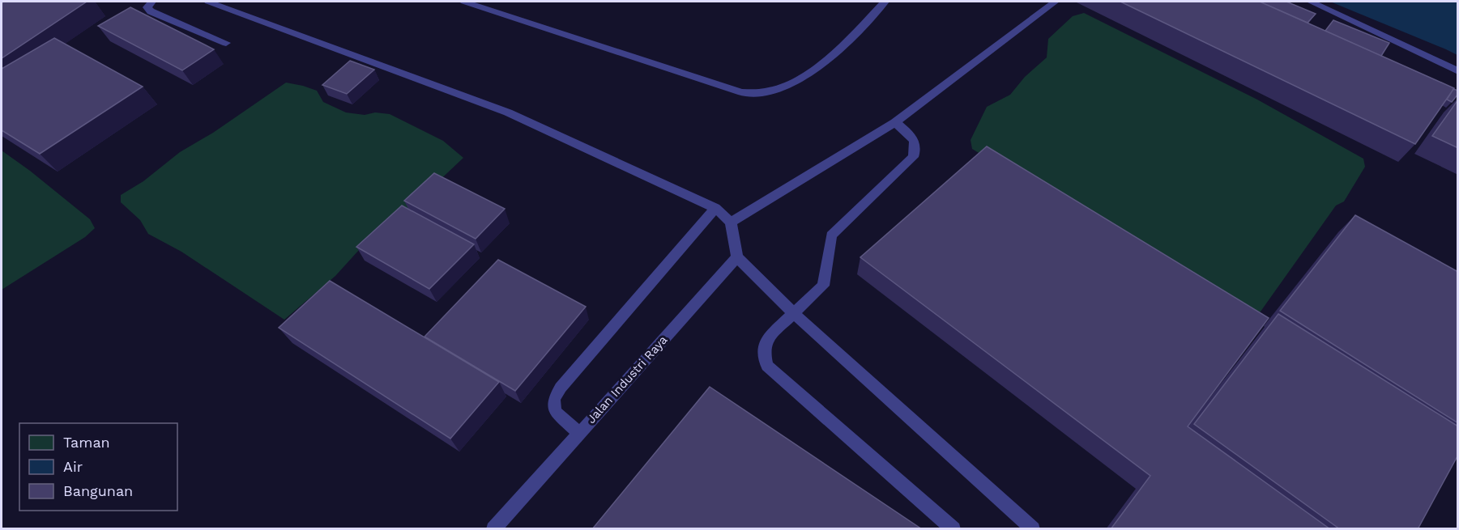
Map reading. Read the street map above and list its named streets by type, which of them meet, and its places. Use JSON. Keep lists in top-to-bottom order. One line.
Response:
{"streets":{"lane":["Jalan Industri Raya"]},"legend":["Taman","Air","Bangunan"]}
